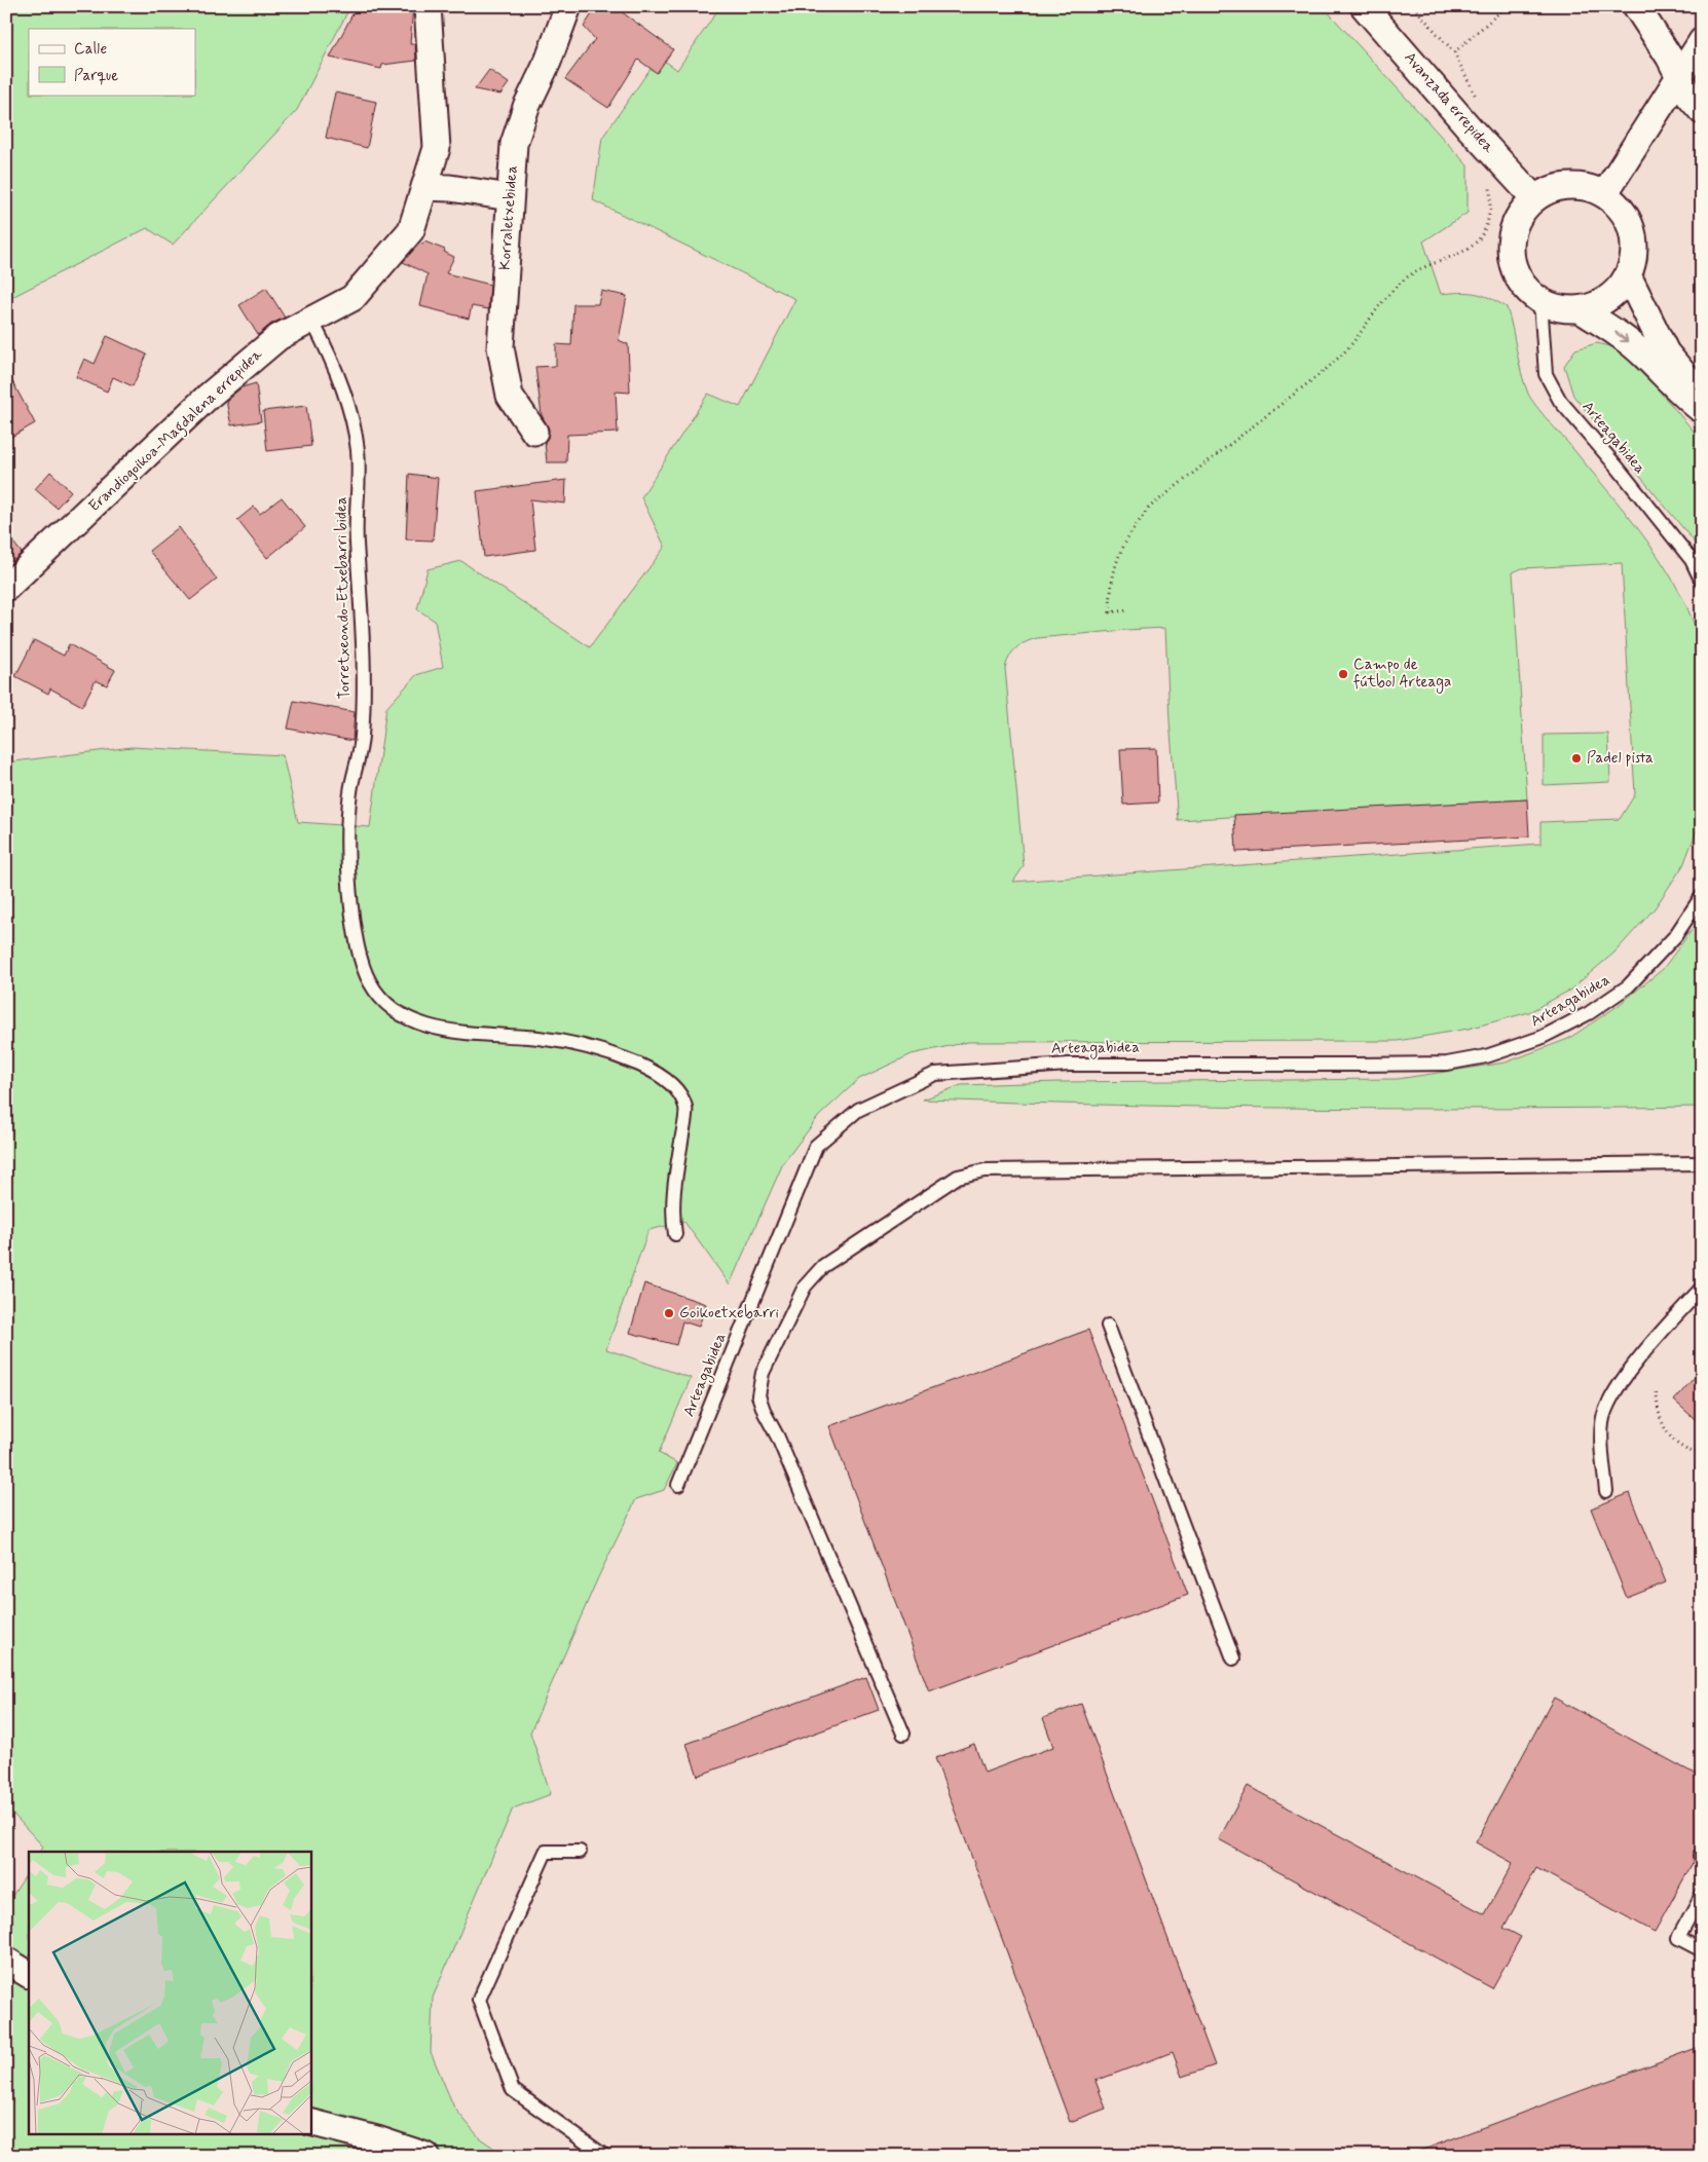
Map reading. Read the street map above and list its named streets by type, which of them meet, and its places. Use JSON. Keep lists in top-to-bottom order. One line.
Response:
{"streets":{"street":["Avanzada errepidea","Korraletxebidea","Erandiogoikoa-Magdalena errepidea"],"lane":["Arteagabidea","Torretxeondo-Etxebarri bidea"]},"crossings":[["Avanzada errepidea","Arteagabidea"],["Erandiogoikoa-Magdalena errepidea","Torretxeondo-Etxebarri bidea"]],"places":["Campo de fútbol Arteaga","Padel pista","Goikoetxebarri"],"legend":["Calle","Parque"]}
